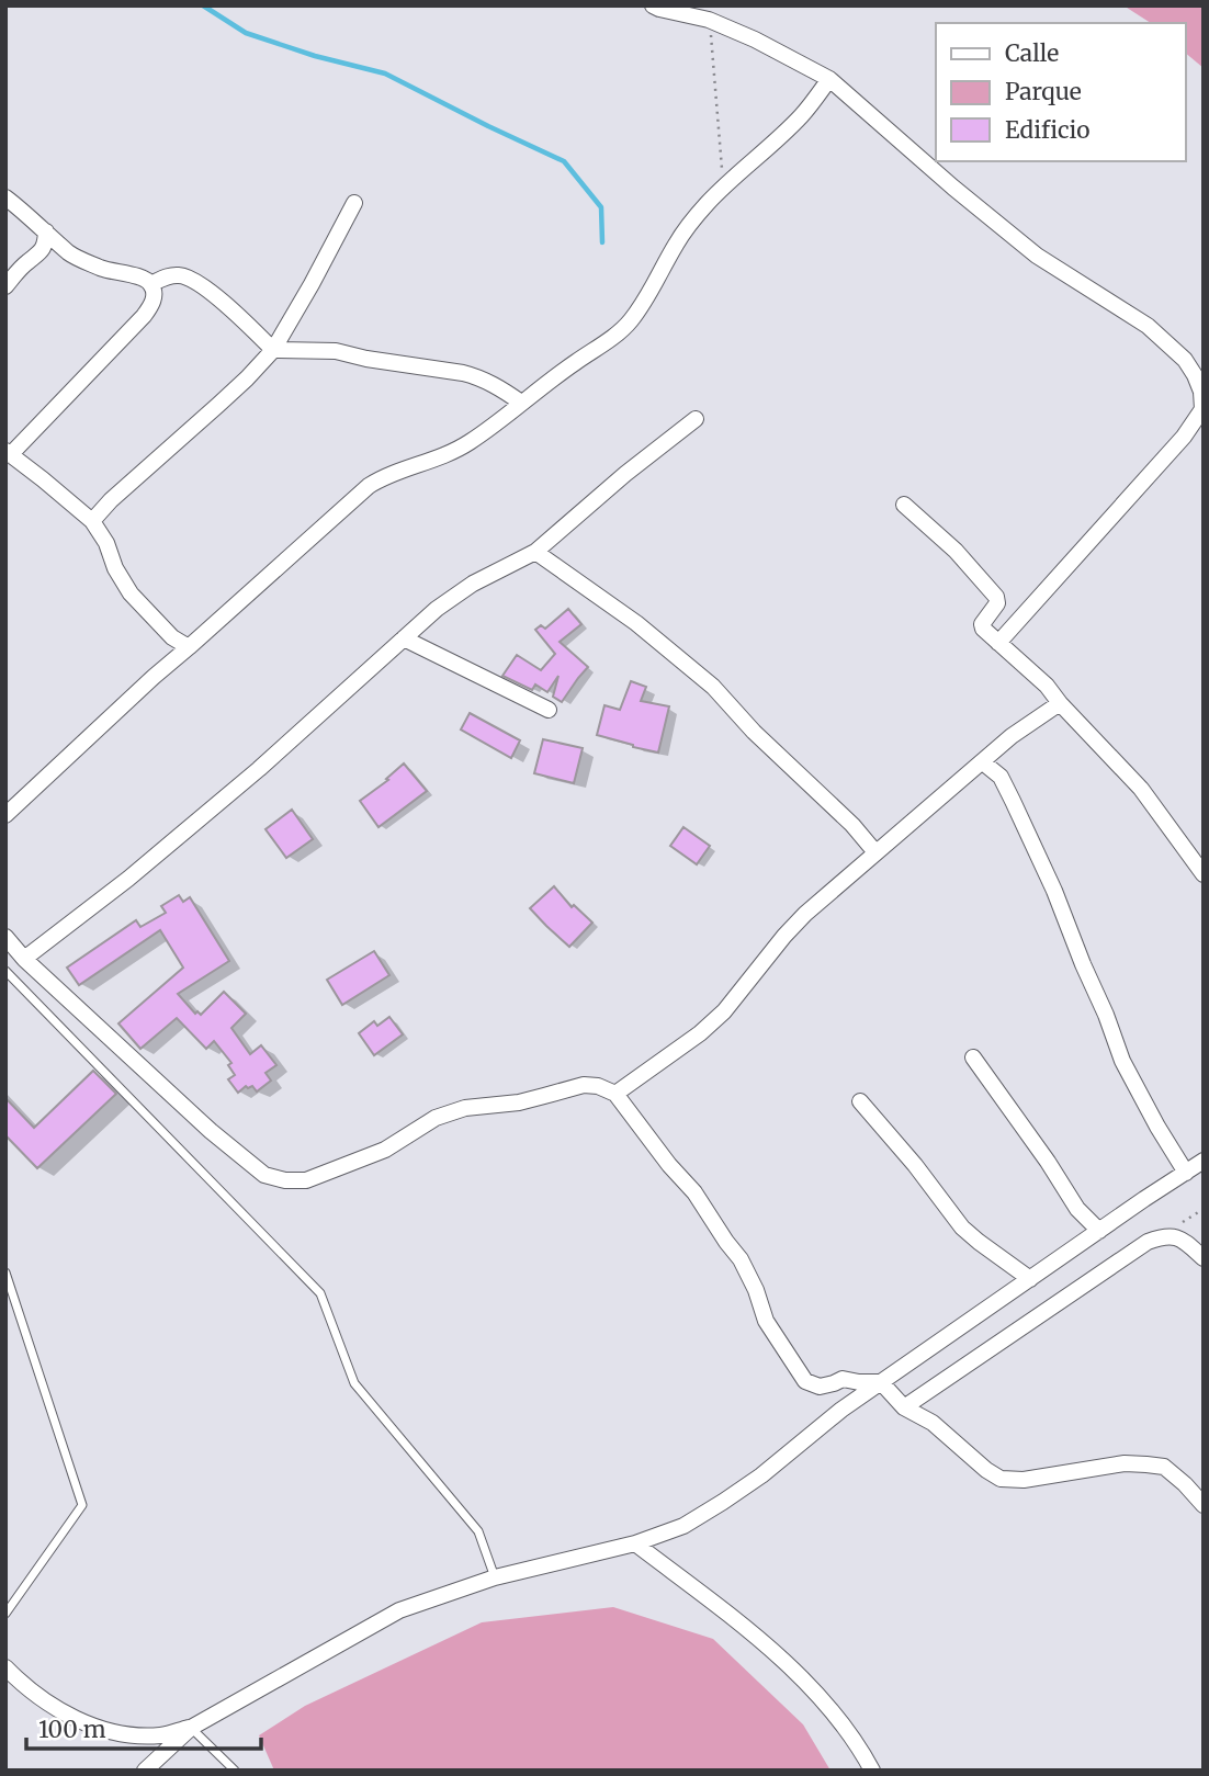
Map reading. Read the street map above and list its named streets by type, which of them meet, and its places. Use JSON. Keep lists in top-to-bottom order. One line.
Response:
{"legend":["Calle","Parque","Edificio"],"scale_bar":"100 m"}
